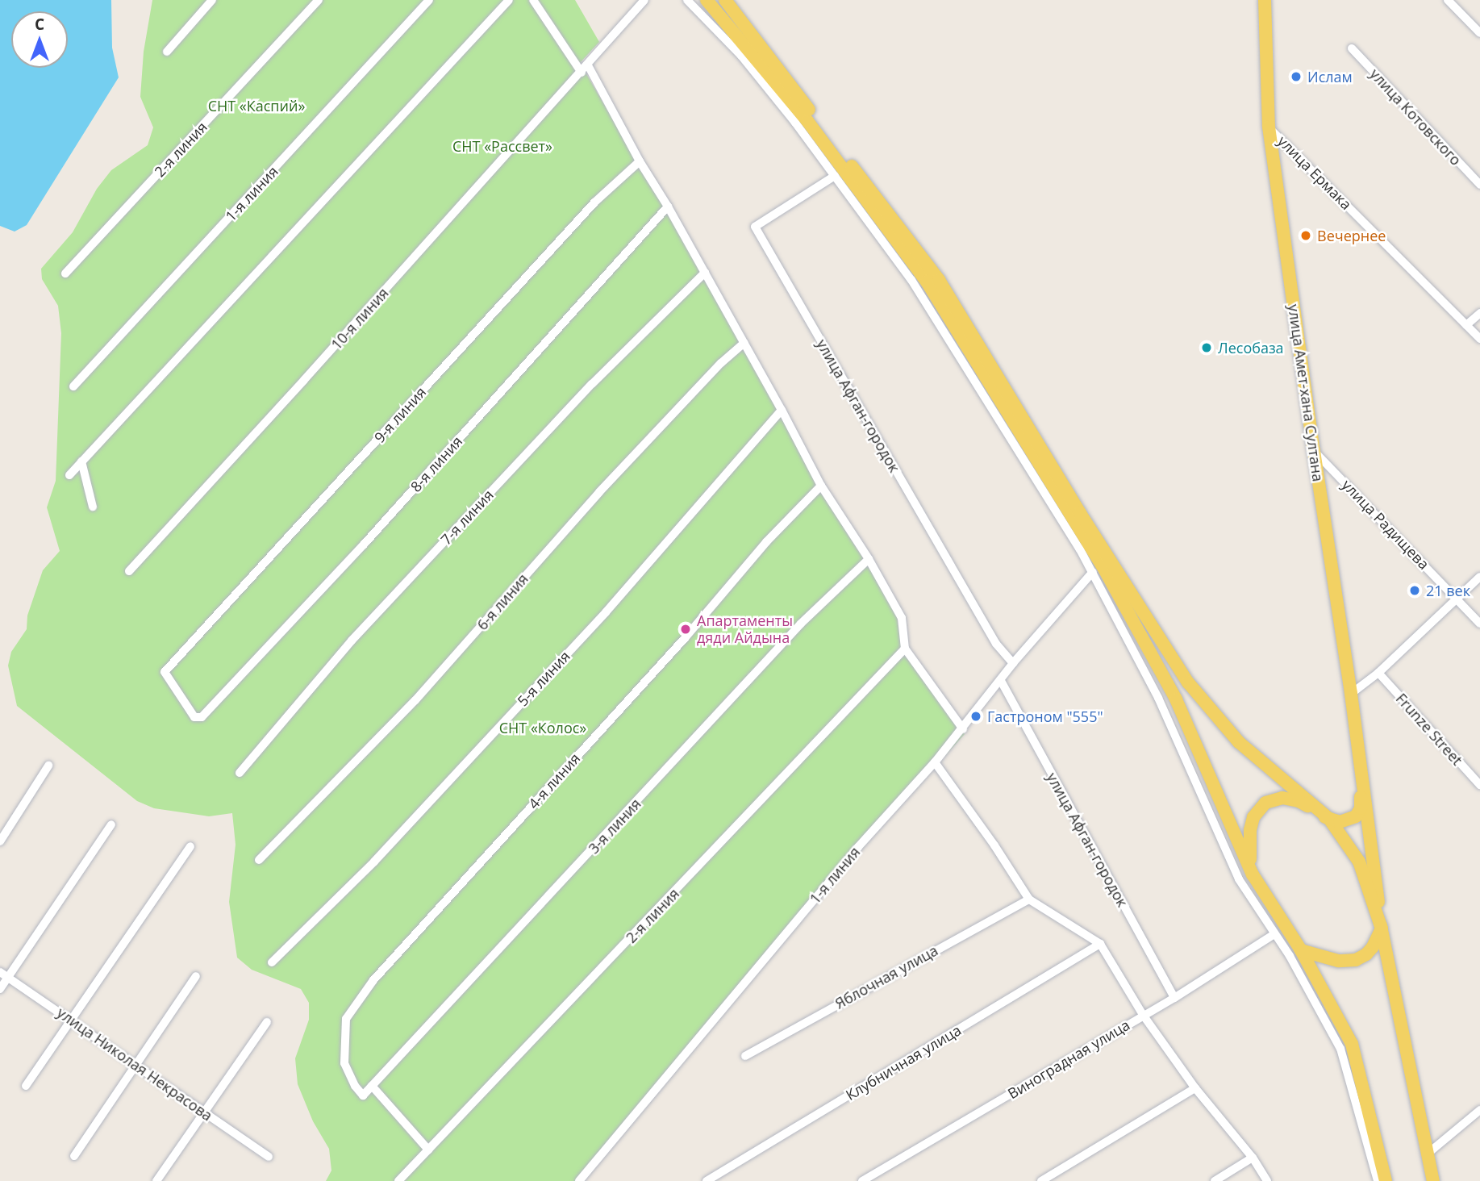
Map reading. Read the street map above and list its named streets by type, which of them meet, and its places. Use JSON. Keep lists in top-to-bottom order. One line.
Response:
{"streets":{"main road":["улица Амет-хана Султана"],"street":["улица Котовского","2-я линия","улица Ермака","1-я линия","10-я линия","улица Афган-городок","9-я линия","8-я линия","7-я линия","улица Радищева","6-я линия","5-я линия","Frunze Street","4-я линия","3-я линия","Яблочная улица","Виноградная улица","Клубничная улица","улица Николая Некрасова"]},"crossings":[["улица Ермака","улица Амет-хана Султана"],["1-я линия","улица Афган-городок"],["улица Амет-хана Султана","улица Радищева"],["улица Афган-городок","Виноградная улица"],["9-я линия","8-я линия"],["4-я линия","3-я линия"]],"parks":["СНТ «Каспий»","СНТ «Рассвет»","СНТ «Колос»"],"places":["Ислам","Вечернее","Лесобаза","21 век","Апартаменты дяди Айдына","Гастроном \"555\""],"north":"top"}
